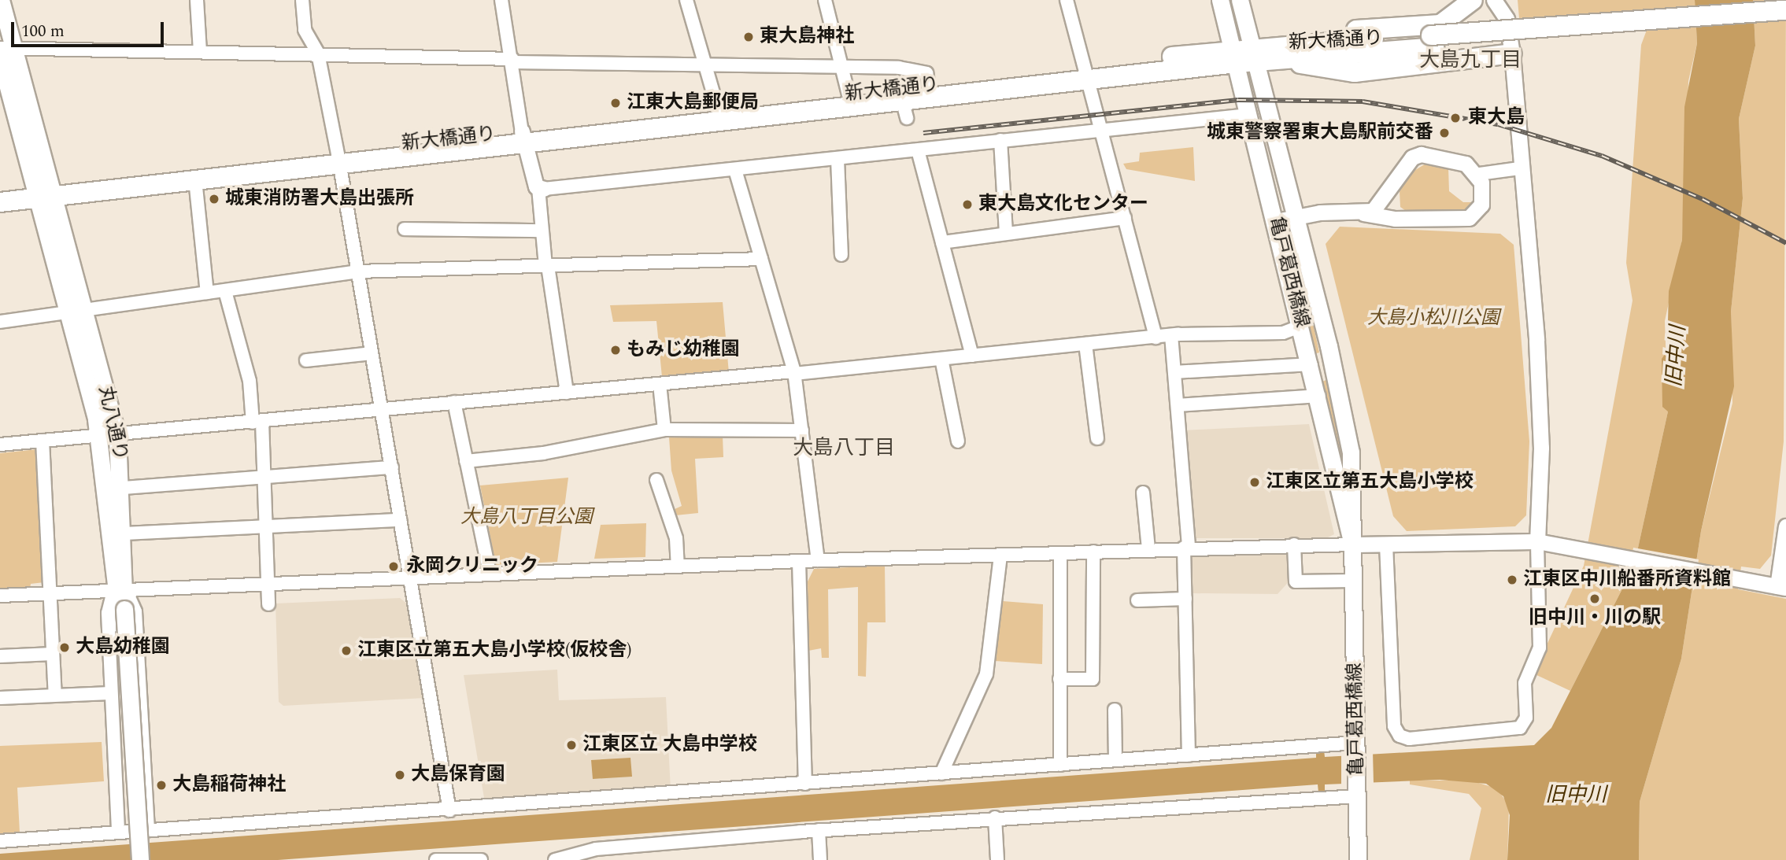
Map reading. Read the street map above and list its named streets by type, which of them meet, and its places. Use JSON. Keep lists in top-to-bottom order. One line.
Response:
{"streets":{"main road":["新大橋通り","亀戸葛西橋線","丸八通り"]},"crossings":[["新大橋通り","亀戸葛西橋線"],["新大橋通り","丸八通り"]],"districts":["大島九丁目","大島八丁目"],"water":["旧中川"],"parks":["大島小松川公園","大島八丁目公園"],"places":["東大島神社","江東大島郵便局","東大島","城東警察署東大島駅前交番","城東消防署大島出張所","東大島文化センター","もみじ幼稚園","江東区立第五大島小学校","永岡クリニック","江東区中川船番所資料館","旧中川・川の駅","大島幼稚園","江東区立第五大島小学校(仮校舎)","江東区立 大島中学校","大島保育園","大島稲荷神社"],"scale_bar":"100 m"}
